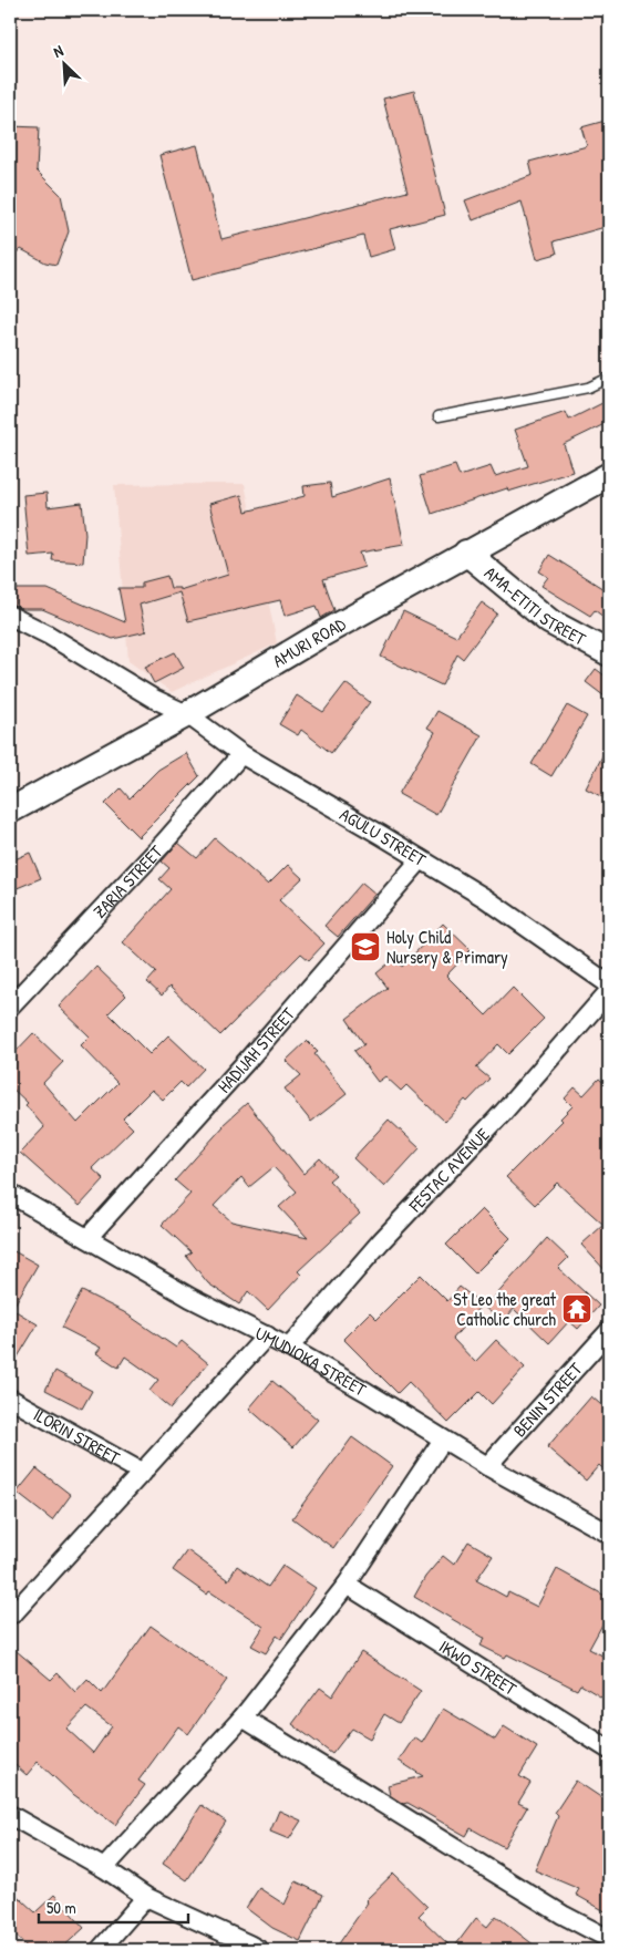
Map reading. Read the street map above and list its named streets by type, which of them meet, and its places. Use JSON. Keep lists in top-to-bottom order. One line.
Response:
{"streets":{"main road":["AMA-ETITI STREET","AMURI ROAD"],"street":["AGULU STREET","ZARIA STREET","HADIJAH STREET","FESTAC AVENUE","UMUDIOKA STREET","BENIN STREET","ILORIN STREET","IKWO STREET"]},"crossings":[["AMA-ETITI STREET","AMURI ROAD"],["AMURI ROAD","AGULU STREET"],["AGULU STREET","ZARIA STREET"],["AGULU STREET","HADIJAH STREET"],["HADIJAH STREET","UMUDIOKA STREET"],["FESTAC AVENUE","UMUDIOKA STREET"],["UMUDIOKA STREET","BENIN STREET"]],"places":{"school or university":["Holy Child Nursery & Primary"],"temple":["St Leo the great Catholic church"]},"scale_bar":"50 m","north":"top left"}
